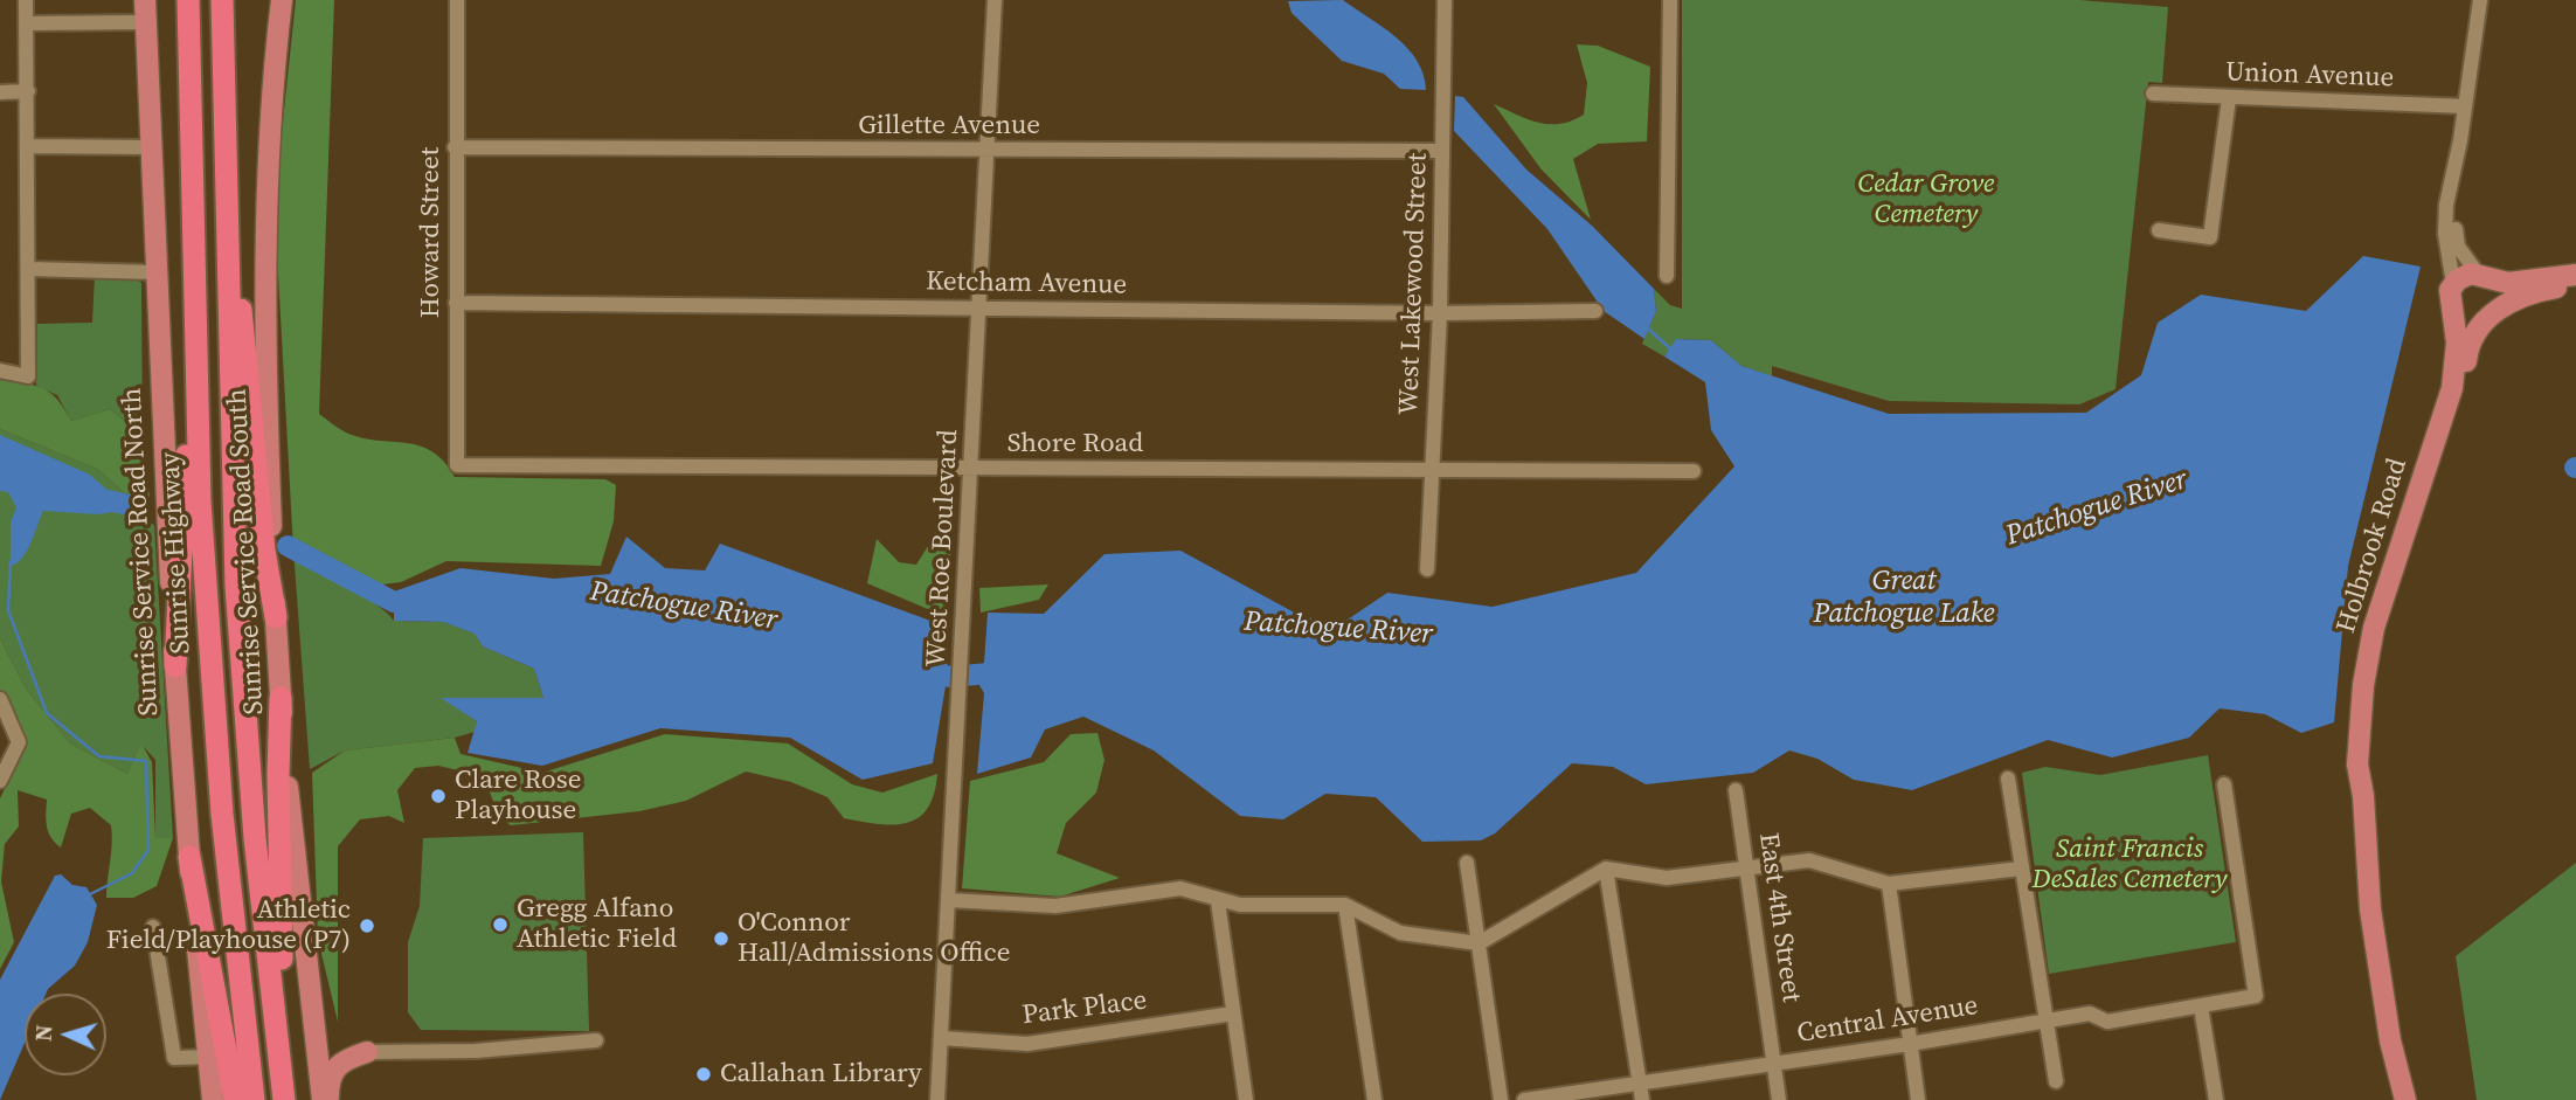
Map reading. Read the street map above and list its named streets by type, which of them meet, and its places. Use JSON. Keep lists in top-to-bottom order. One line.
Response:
{"streets":{"highway":["Sunrise Highway"],"main road":["Holbrook Road","Sunrise Service Road North","Sunrise Service Road South"],"street":["Union Avenue","Gillette Avenue","Howard Street","Ketcham Avenue","West Lakewood Street","Shore Road","West Roe Boulevard","East 4th Street","Park Place","Central Avenue"]},"crossings":[["Gillette Avenue","Howard Street"],["Gillette Avenue","West Lakewood Street"],["Gillette Avenue","West Roe Boulevard"],["Howard Street","Ketcham Avenue"],["Howard Street","Shore Road"],["Ketcham Avenue","West Lakewood Street"],["Ketcham Avenue","West Roe Boulevard"],["West Lakewood Street","Shore Road"],["Shore Road","West Roe Boulevard"],["West Roe Boulevard","Park Place"],["East 4th Street","Central Avenue"]],"water":["Patchogue River","Great Patchogue Lake"],"parks":["Cedar Grove Cemetery","Saint Francis DeSales Cemetery"],"places":["Clare Rose Playhouse","Gregg Alfano Athletic Field","Athletic Field/Playhouse (P7)","O'Connor Hall/Admissions Office","Callahan Library"],"north":"left"}
